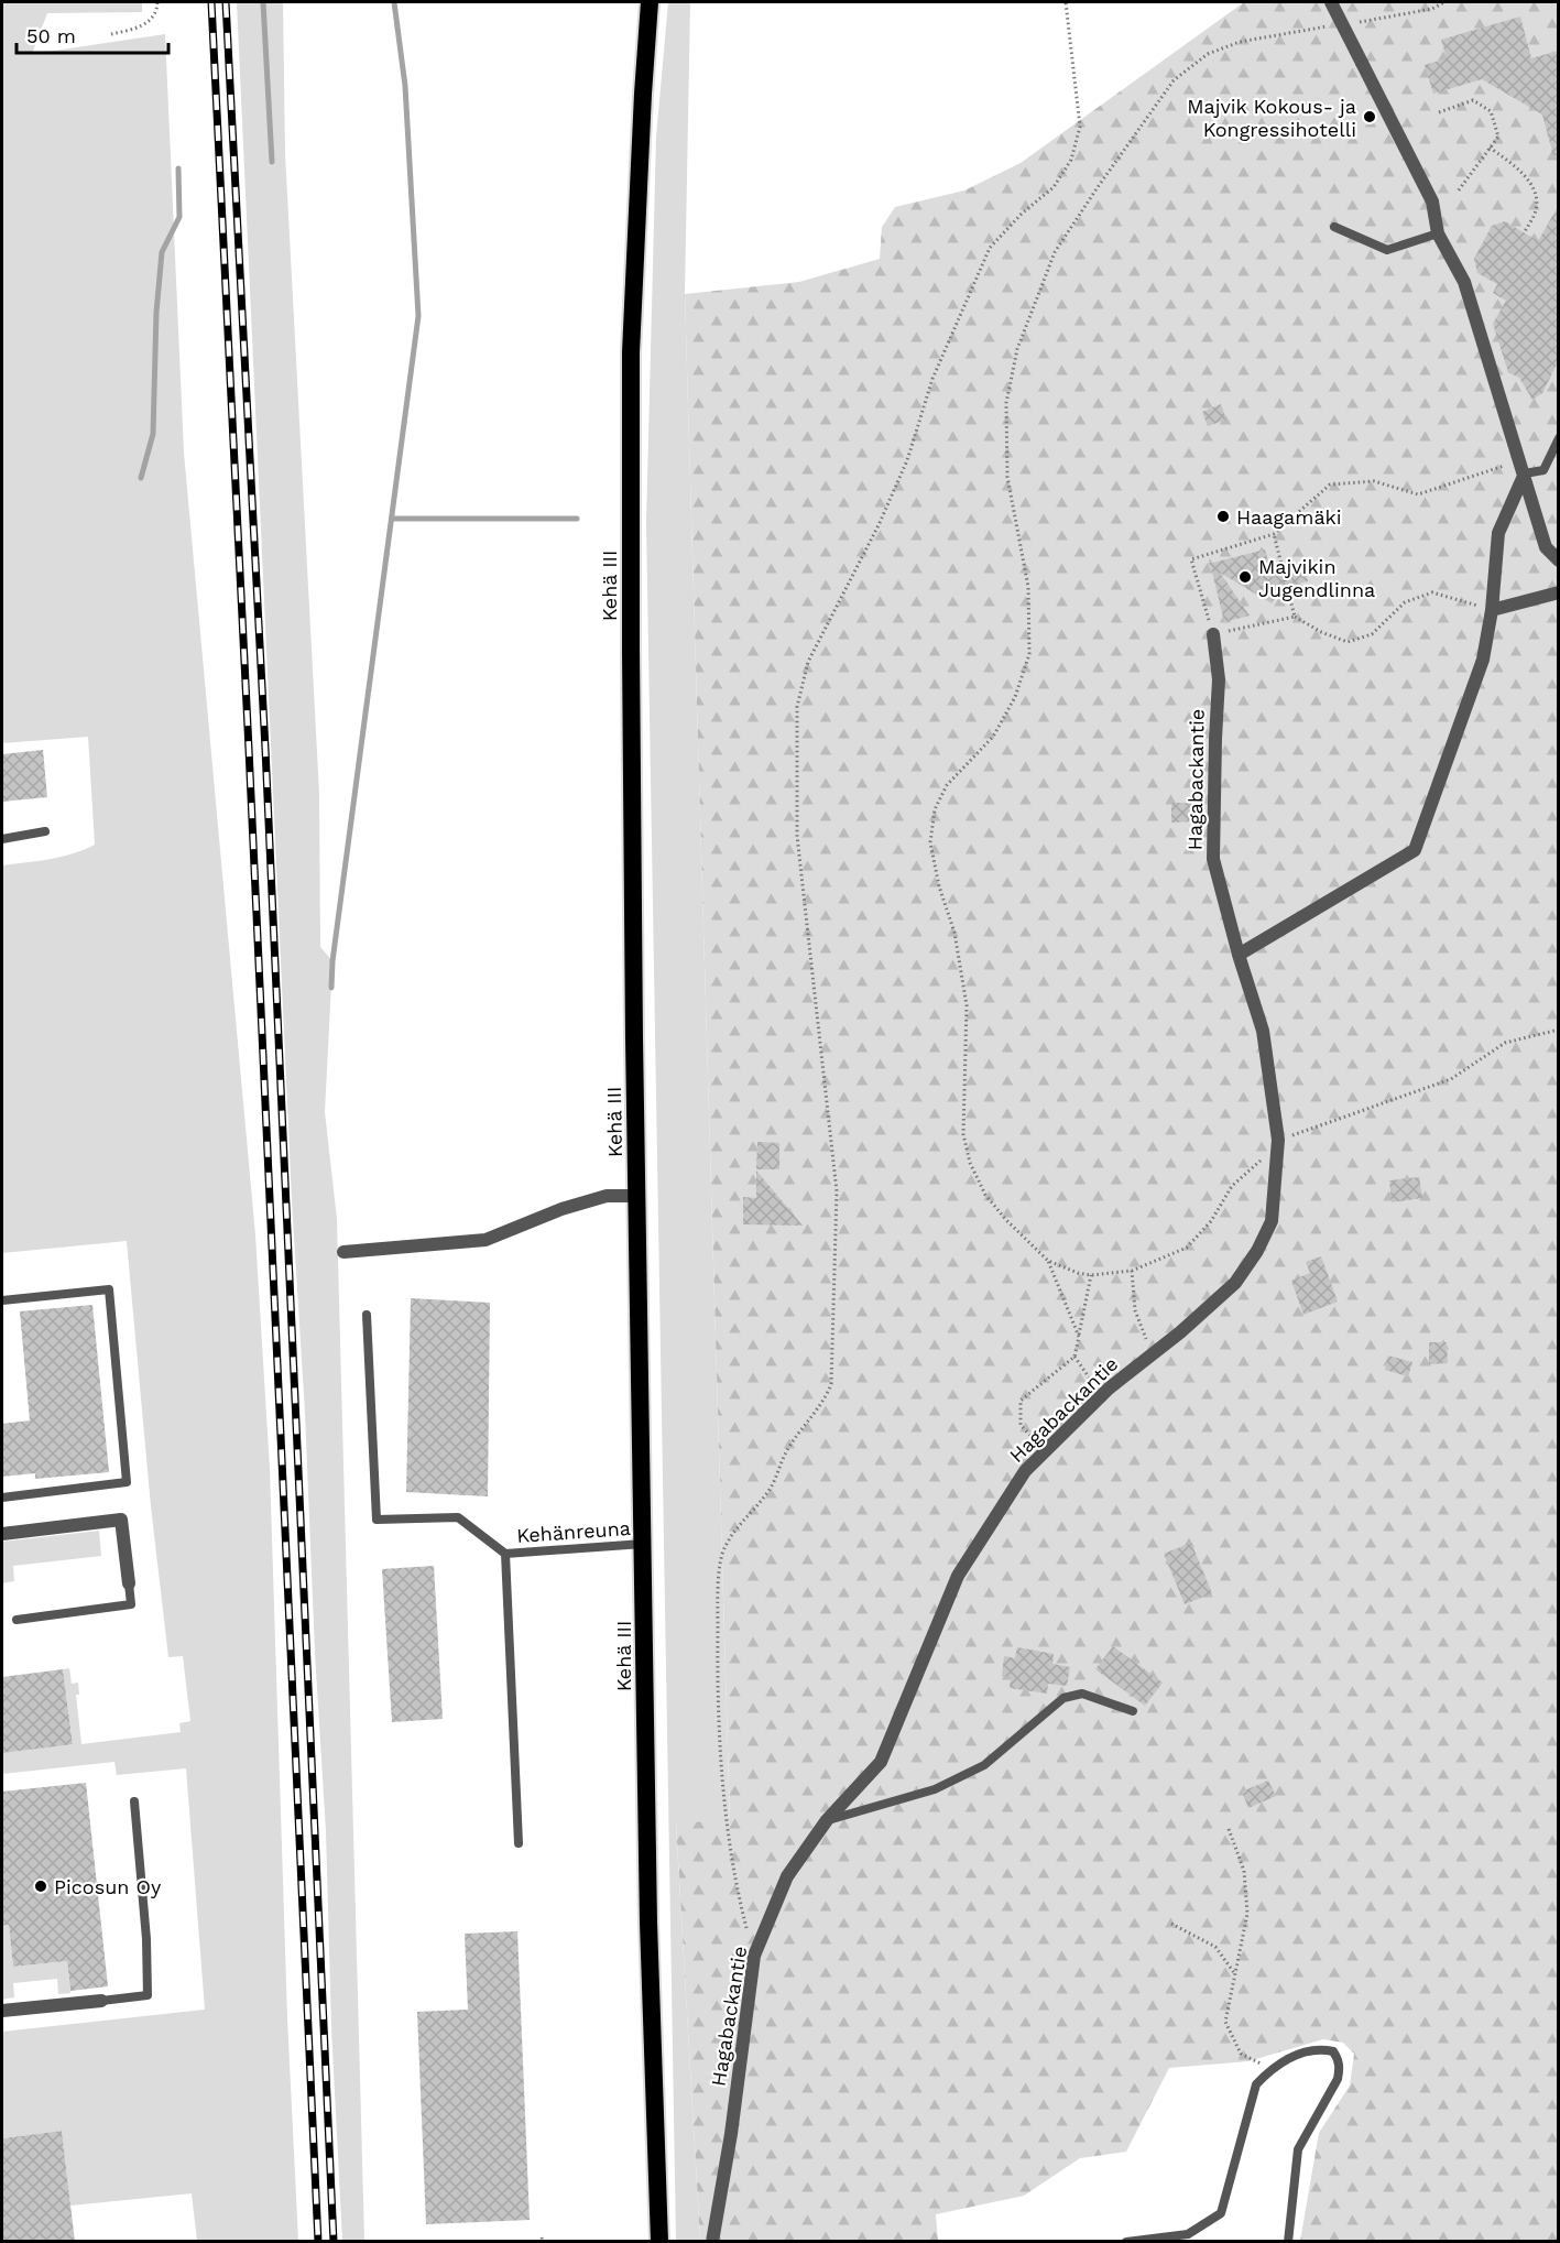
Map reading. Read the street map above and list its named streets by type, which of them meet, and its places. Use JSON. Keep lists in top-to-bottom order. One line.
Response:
{"streets":{"highway":["Kehä III"],"street":["Hagabackantie"],"lane":["Kehänreuna"]},"crossings":[["Kehä III","Kehänreuna"]],"places":["Majvik Kokous- ja Kongressihotelli","Haagamäki","Majvikin Jugendlinna","Picosun Oy"],"scale_bar":"50 m"}
